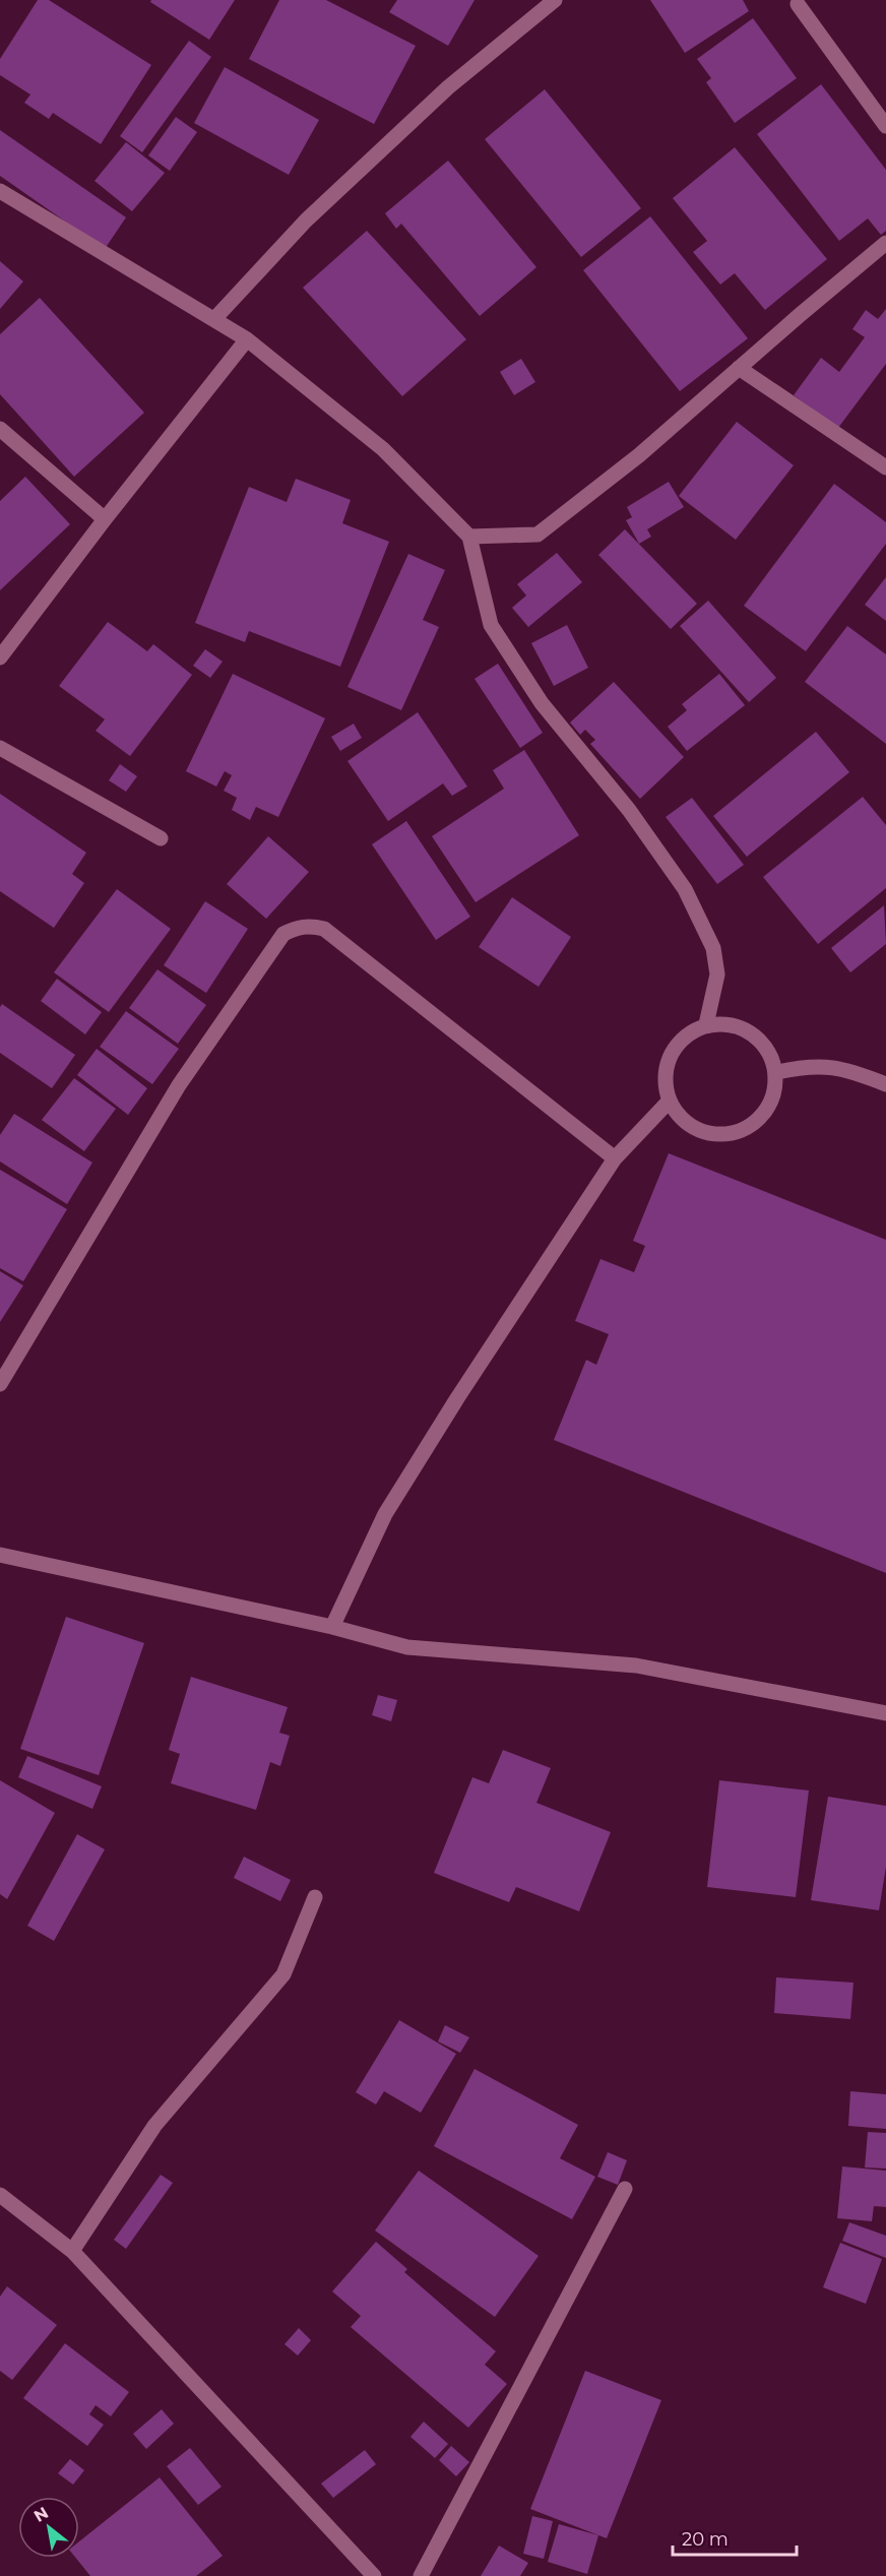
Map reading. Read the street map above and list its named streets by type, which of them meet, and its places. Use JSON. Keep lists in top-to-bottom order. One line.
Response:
{"scale_bar":"20 m","north":"top left"}
